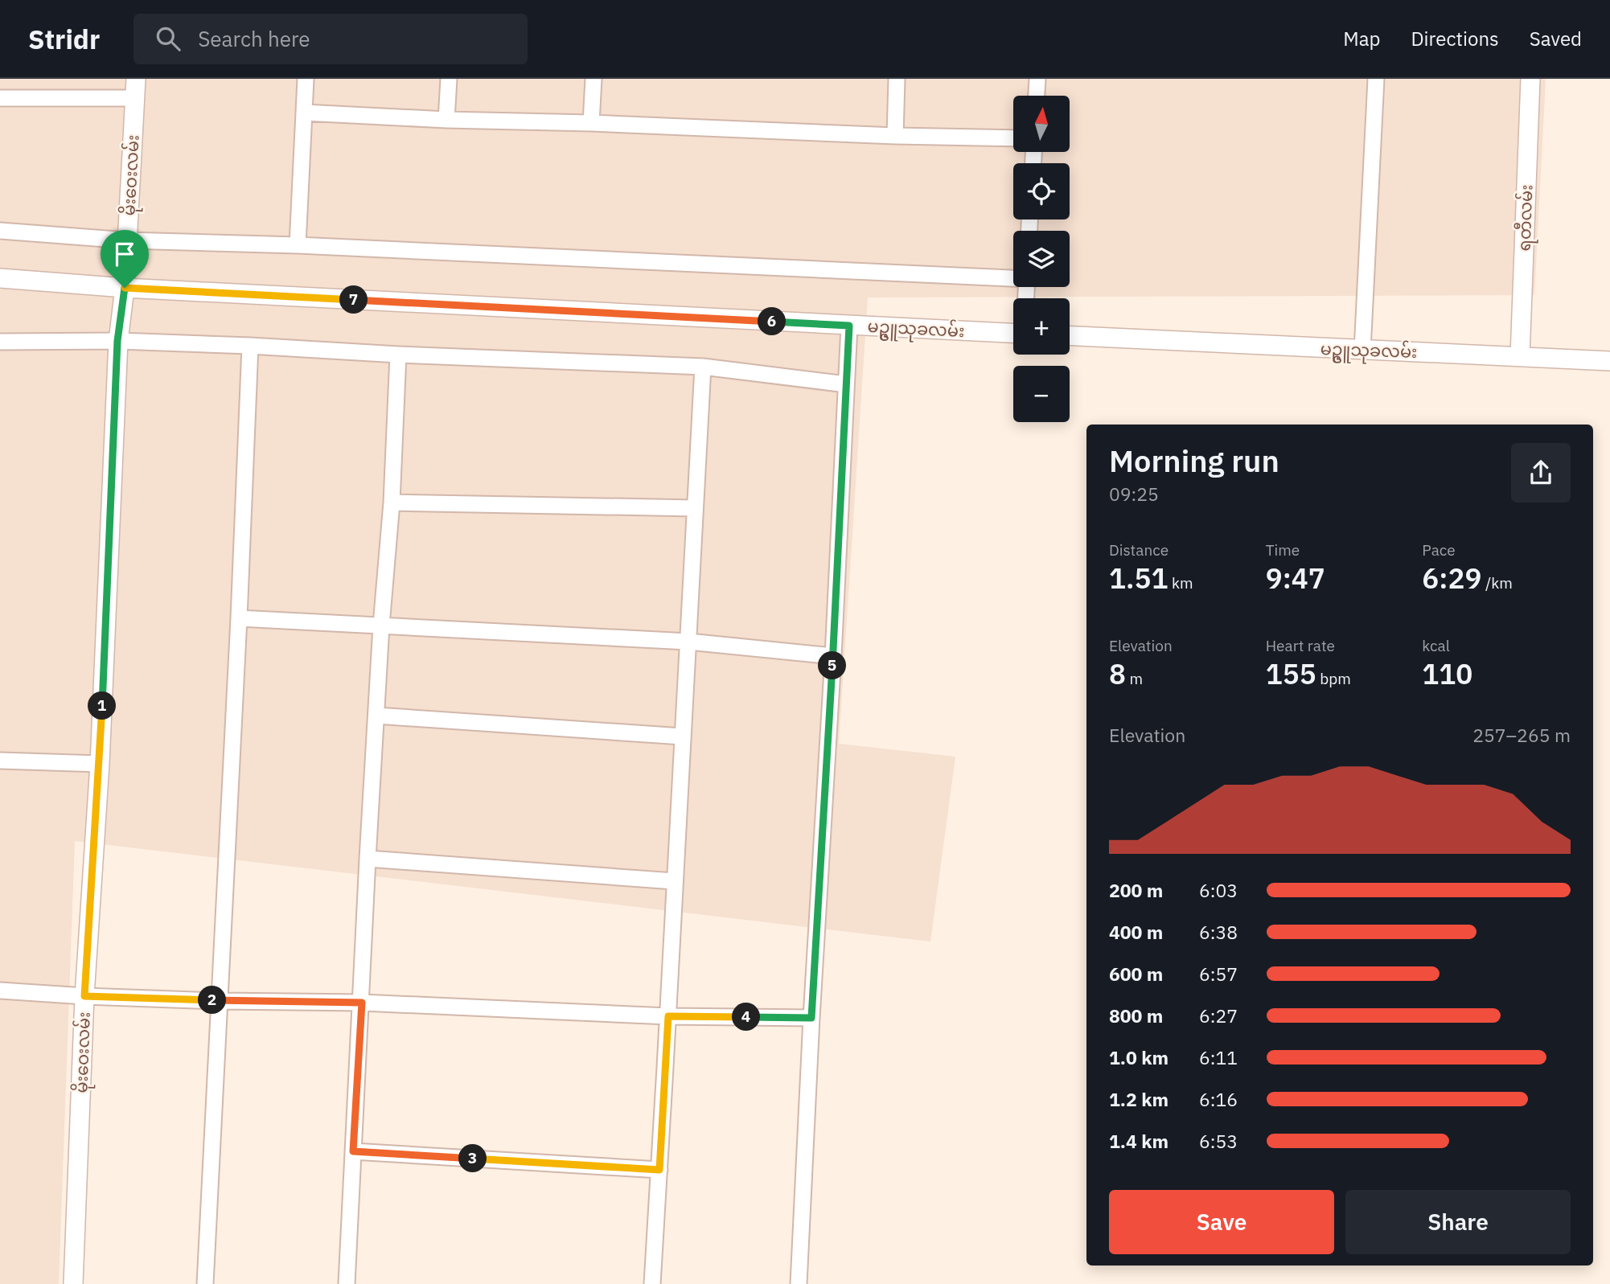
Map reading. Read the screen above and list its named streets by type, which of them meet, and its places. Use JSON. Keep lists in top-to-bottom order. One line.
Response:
{"streets":{"street":["မိုးဝေးလမ်း","ရတီလမ်း","မဥ္ဇူသုခလမ်း"]},"crossings":[["မိုးဝေးလမ်း","မဥ္ဇူသုခလမ်း"],["ရတီလမ်း","မဥ္ဇူသုခလမ်း"]],"north":"top","page":{"header":"Stridr","search":"Search here","nav":["Map","Directions","Saved"],"map_buttons":["+","−"],"pins":["7","6","5","1","2","4","3"],"heading":["Morning run","09:25"],"stats":[["Distance","1.51 km"],["Time","9:47"],["Pace","6:29 /km"],["Elevation","8 m"],["Heart rate","155 bpm"],["kcal","110"]],"chart":["Elevation","257–265 m"],"list":[{"name":"200 m","note":"6:03"},{"name":"400 m","note":"6:38"},{"name":"600 m","note":"6:57"},{"name":"800 m","note":"6:27"},{"name":"1.0 km","note":"6:11"},{"name":"1.2 km","note":"6:16"},{"name":"1.4 km","note":"6:53"}],"buttons":["Save","Share"]}}
